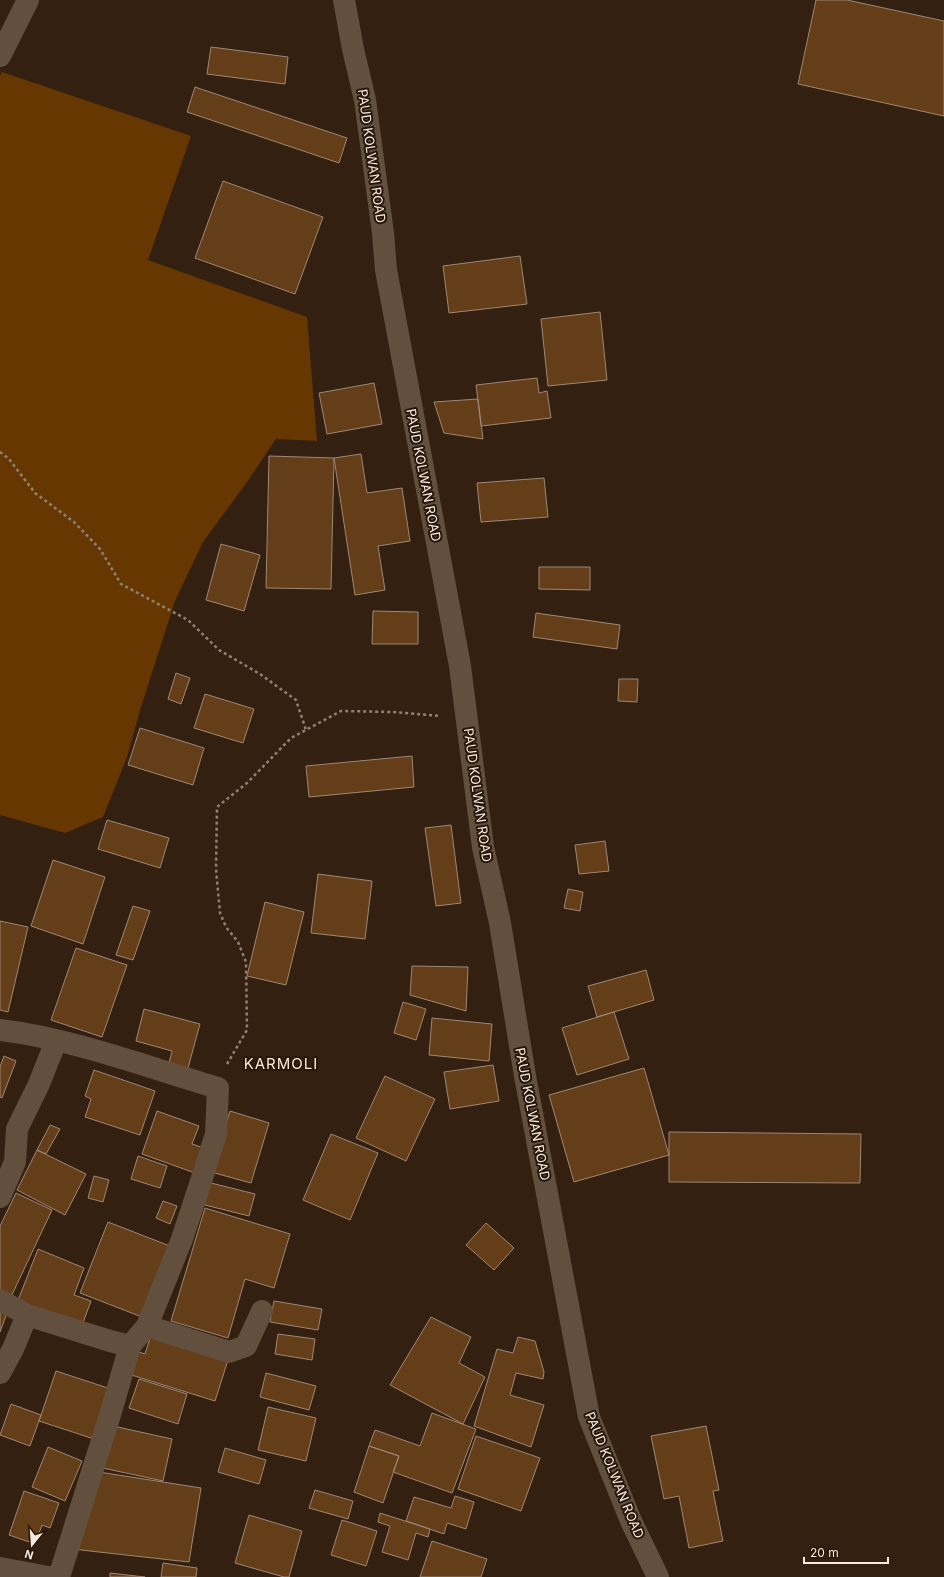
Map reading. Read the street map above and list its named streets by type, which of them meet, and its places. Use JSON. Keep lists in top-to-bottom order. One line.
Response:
{"streets":{"main road":["PAUD KOLWAN ROAD"]},"districts":["KARMOLI"],"scale_bar":"20 m","north":"bottom"}
